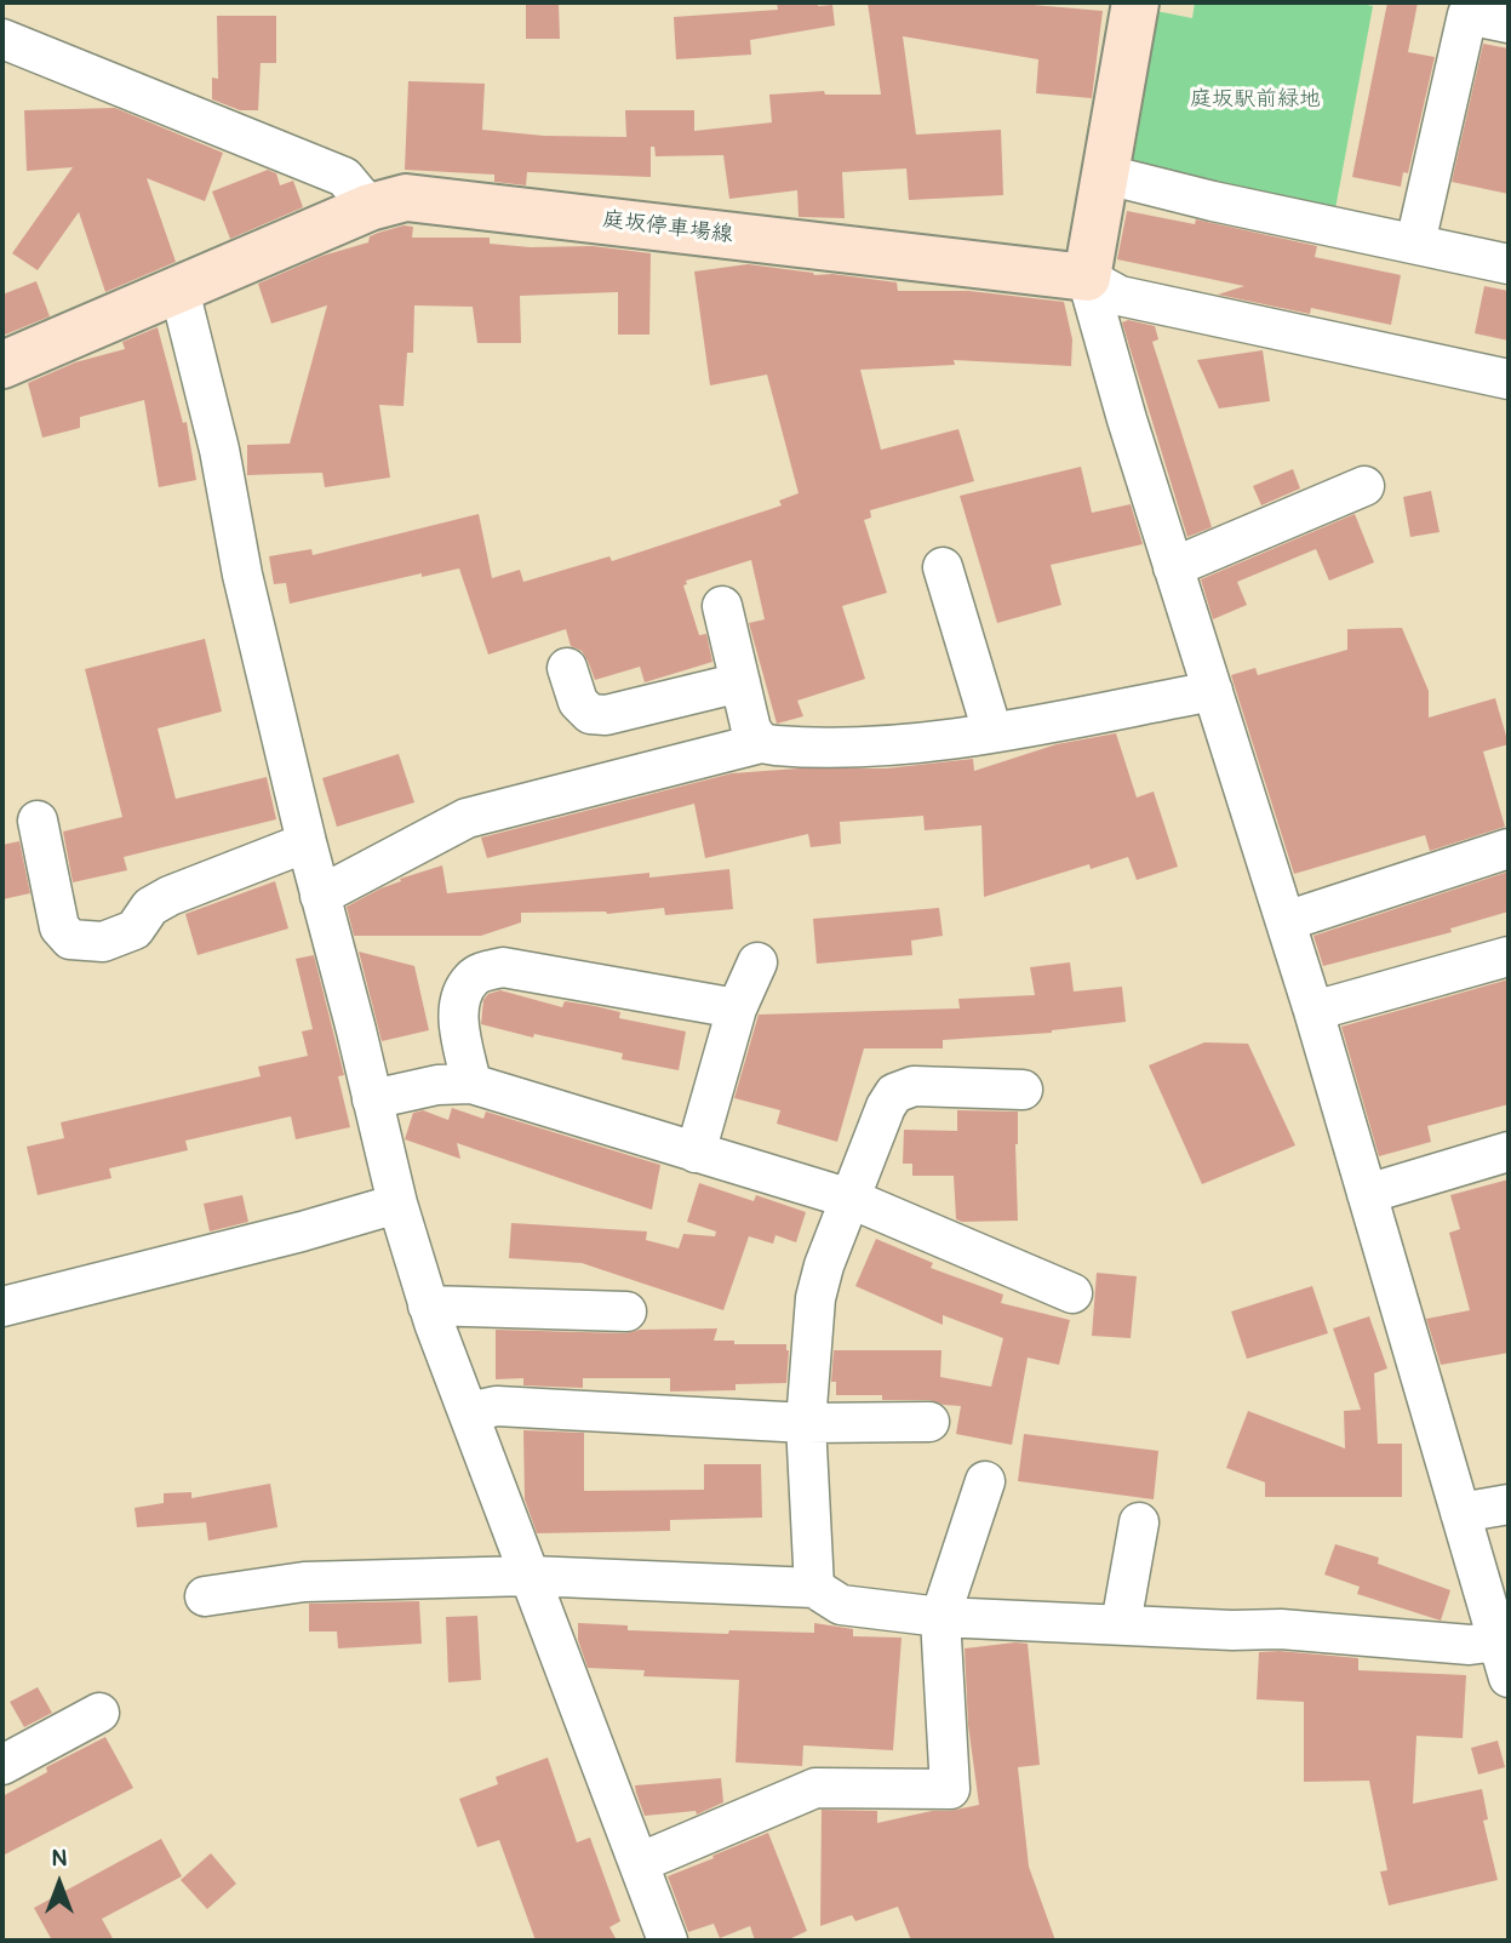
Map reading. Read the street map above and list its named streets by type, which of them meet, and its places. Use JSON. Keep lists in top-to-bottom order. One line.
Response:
{"streets":{"main road":["庭坂停車場線"]},"parks":["庭坂駅前緑地"],"north":"top"}
